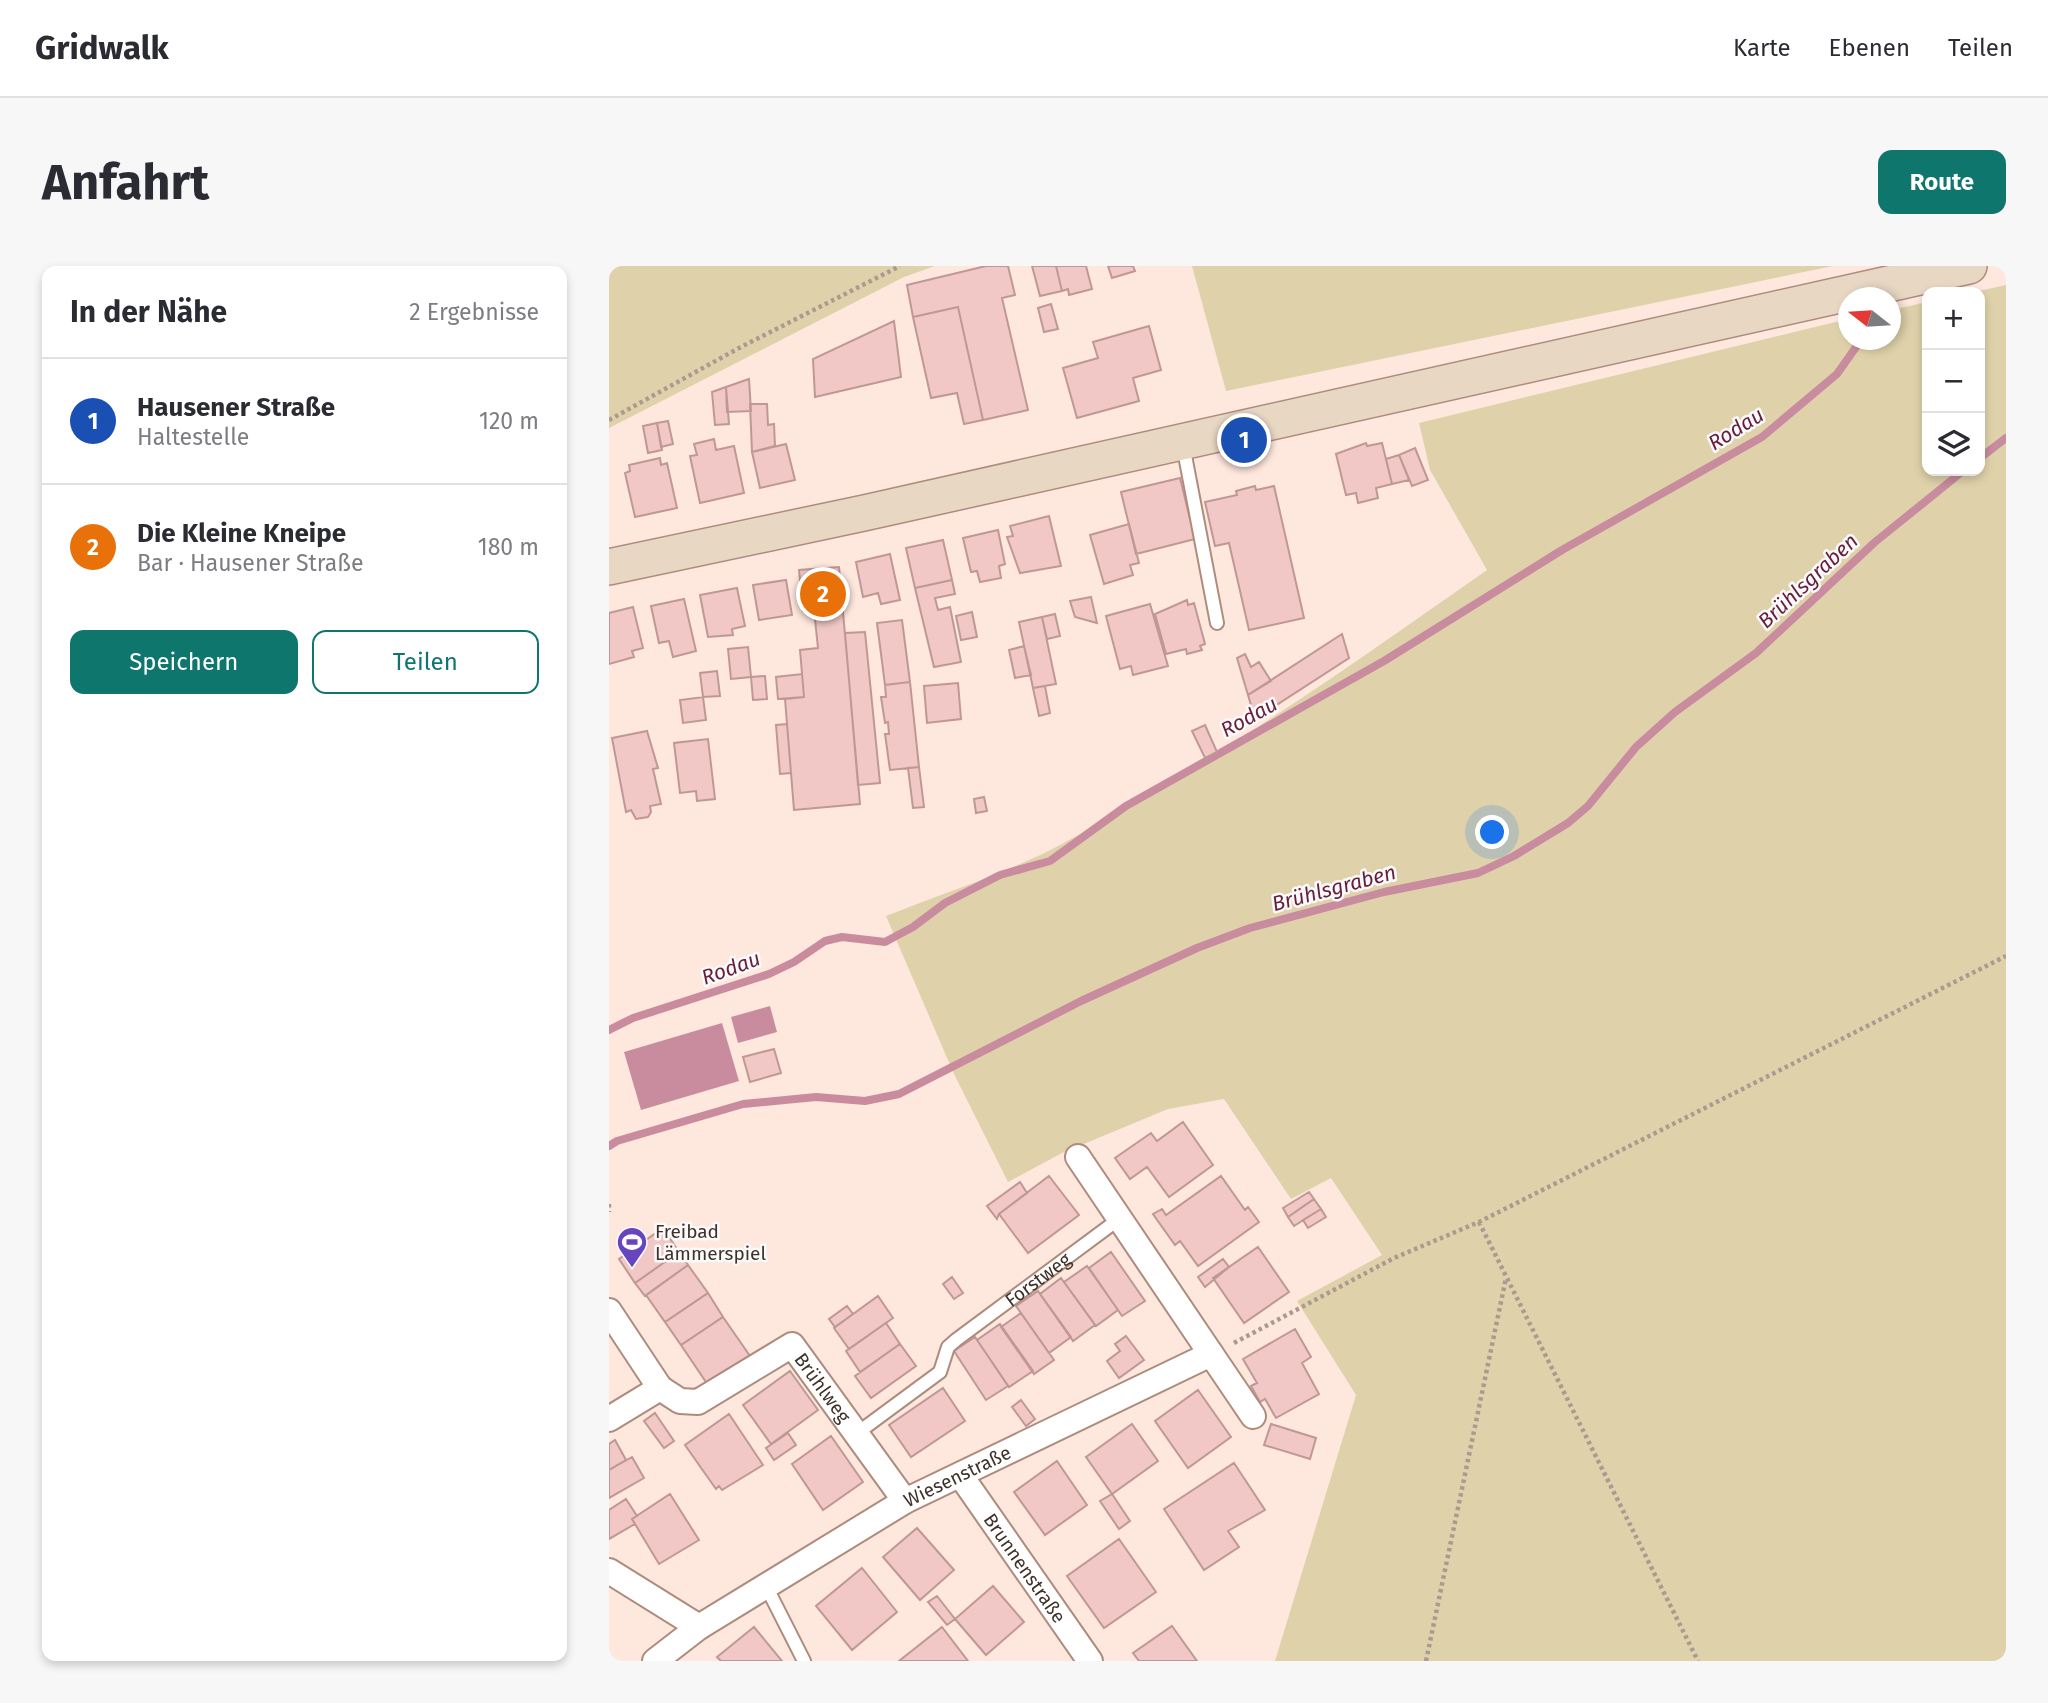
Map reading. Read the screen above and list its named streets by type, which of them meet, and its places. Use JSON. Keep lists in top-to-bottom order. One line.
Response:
{"streets":{"street":["Brühlweg","Wiesenstraße","Brunnenstraße"],"lane":["Forstweg"]},"crossings":[["Forstweg","Brühlweg"],["Brühlweg","Wiesenstraße"],["Wiesenstraße","Brunnenstraße"]],"water":["Rodau","Brühlsgraben"],"places":{"sports":["Freibad Lämmerspiel"]},"north":"left","page":{"header":"Gridwalk","nav":["Karte","Ebenen","Teilen"],"buttons":["Route",["Speichern","Teilen"]],"title":"Anfahrt","heading":["In der Nähe","2 Ergebnisse"],"map_buttons":["+","−"],"list":[{"mark":"1","name":"Hausener Straße","note":"Haltestelle","value":"120 m"},{"mark":"2","name":"Die Kleine Kneipe","note":"Bar · Hausener Straße","value":"180 m"}],"pins":["1","2"]}}
